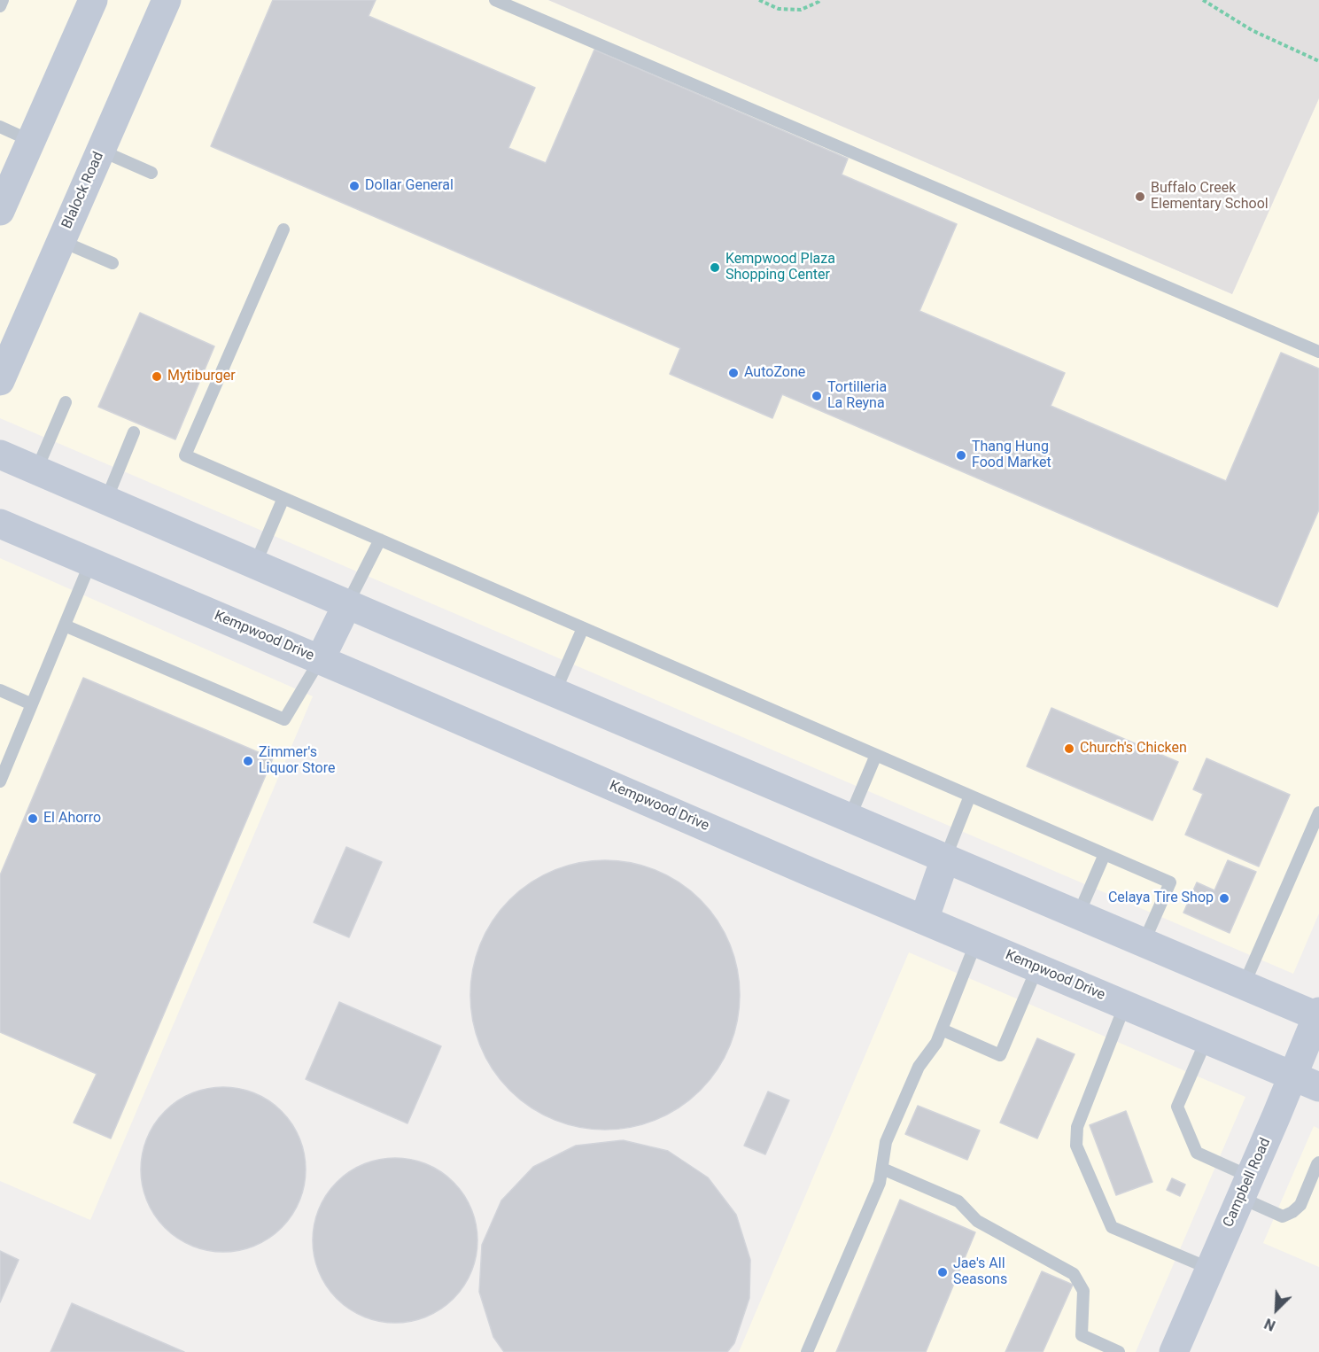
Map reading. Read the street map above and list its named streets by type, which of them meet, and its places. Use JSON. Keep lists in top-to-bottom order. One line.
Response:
{"streets":{"main road":["Blalock Road","Kempwood Drive","Campbell Road"]},"crossings":[["Kempwood Drive","Campbell Road"]],"places":["Dollar General","Buffalo Creek Elementary School","Kempwood Plaza Shopping Center","AutoZone","Mytiburger","Tortilleria La Reyna","Thang Hung Food Market","Church's Chicken","Zimmer's Liquor Store","El Ahorro","Celaya Tire Shop","Jae's All Seasons"],"north":"bottom left"}
